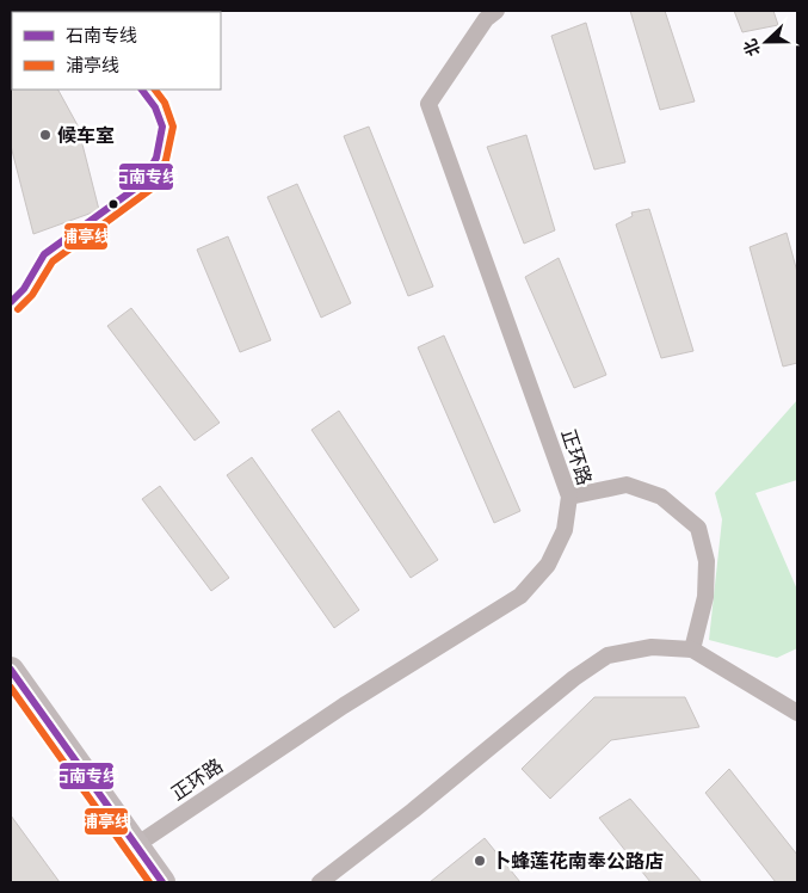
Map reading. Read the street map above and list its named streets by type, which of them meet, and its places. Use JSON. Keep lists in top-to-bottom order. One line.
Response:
{"streets":{"street":["正环路"]},"places":["候车室","卜蜂莲花南奉公路店"],"lines":["transit line 石南专线","transit line 浦亭线"],"legend":["石南专线","浦亭线"],"north":"left"}
